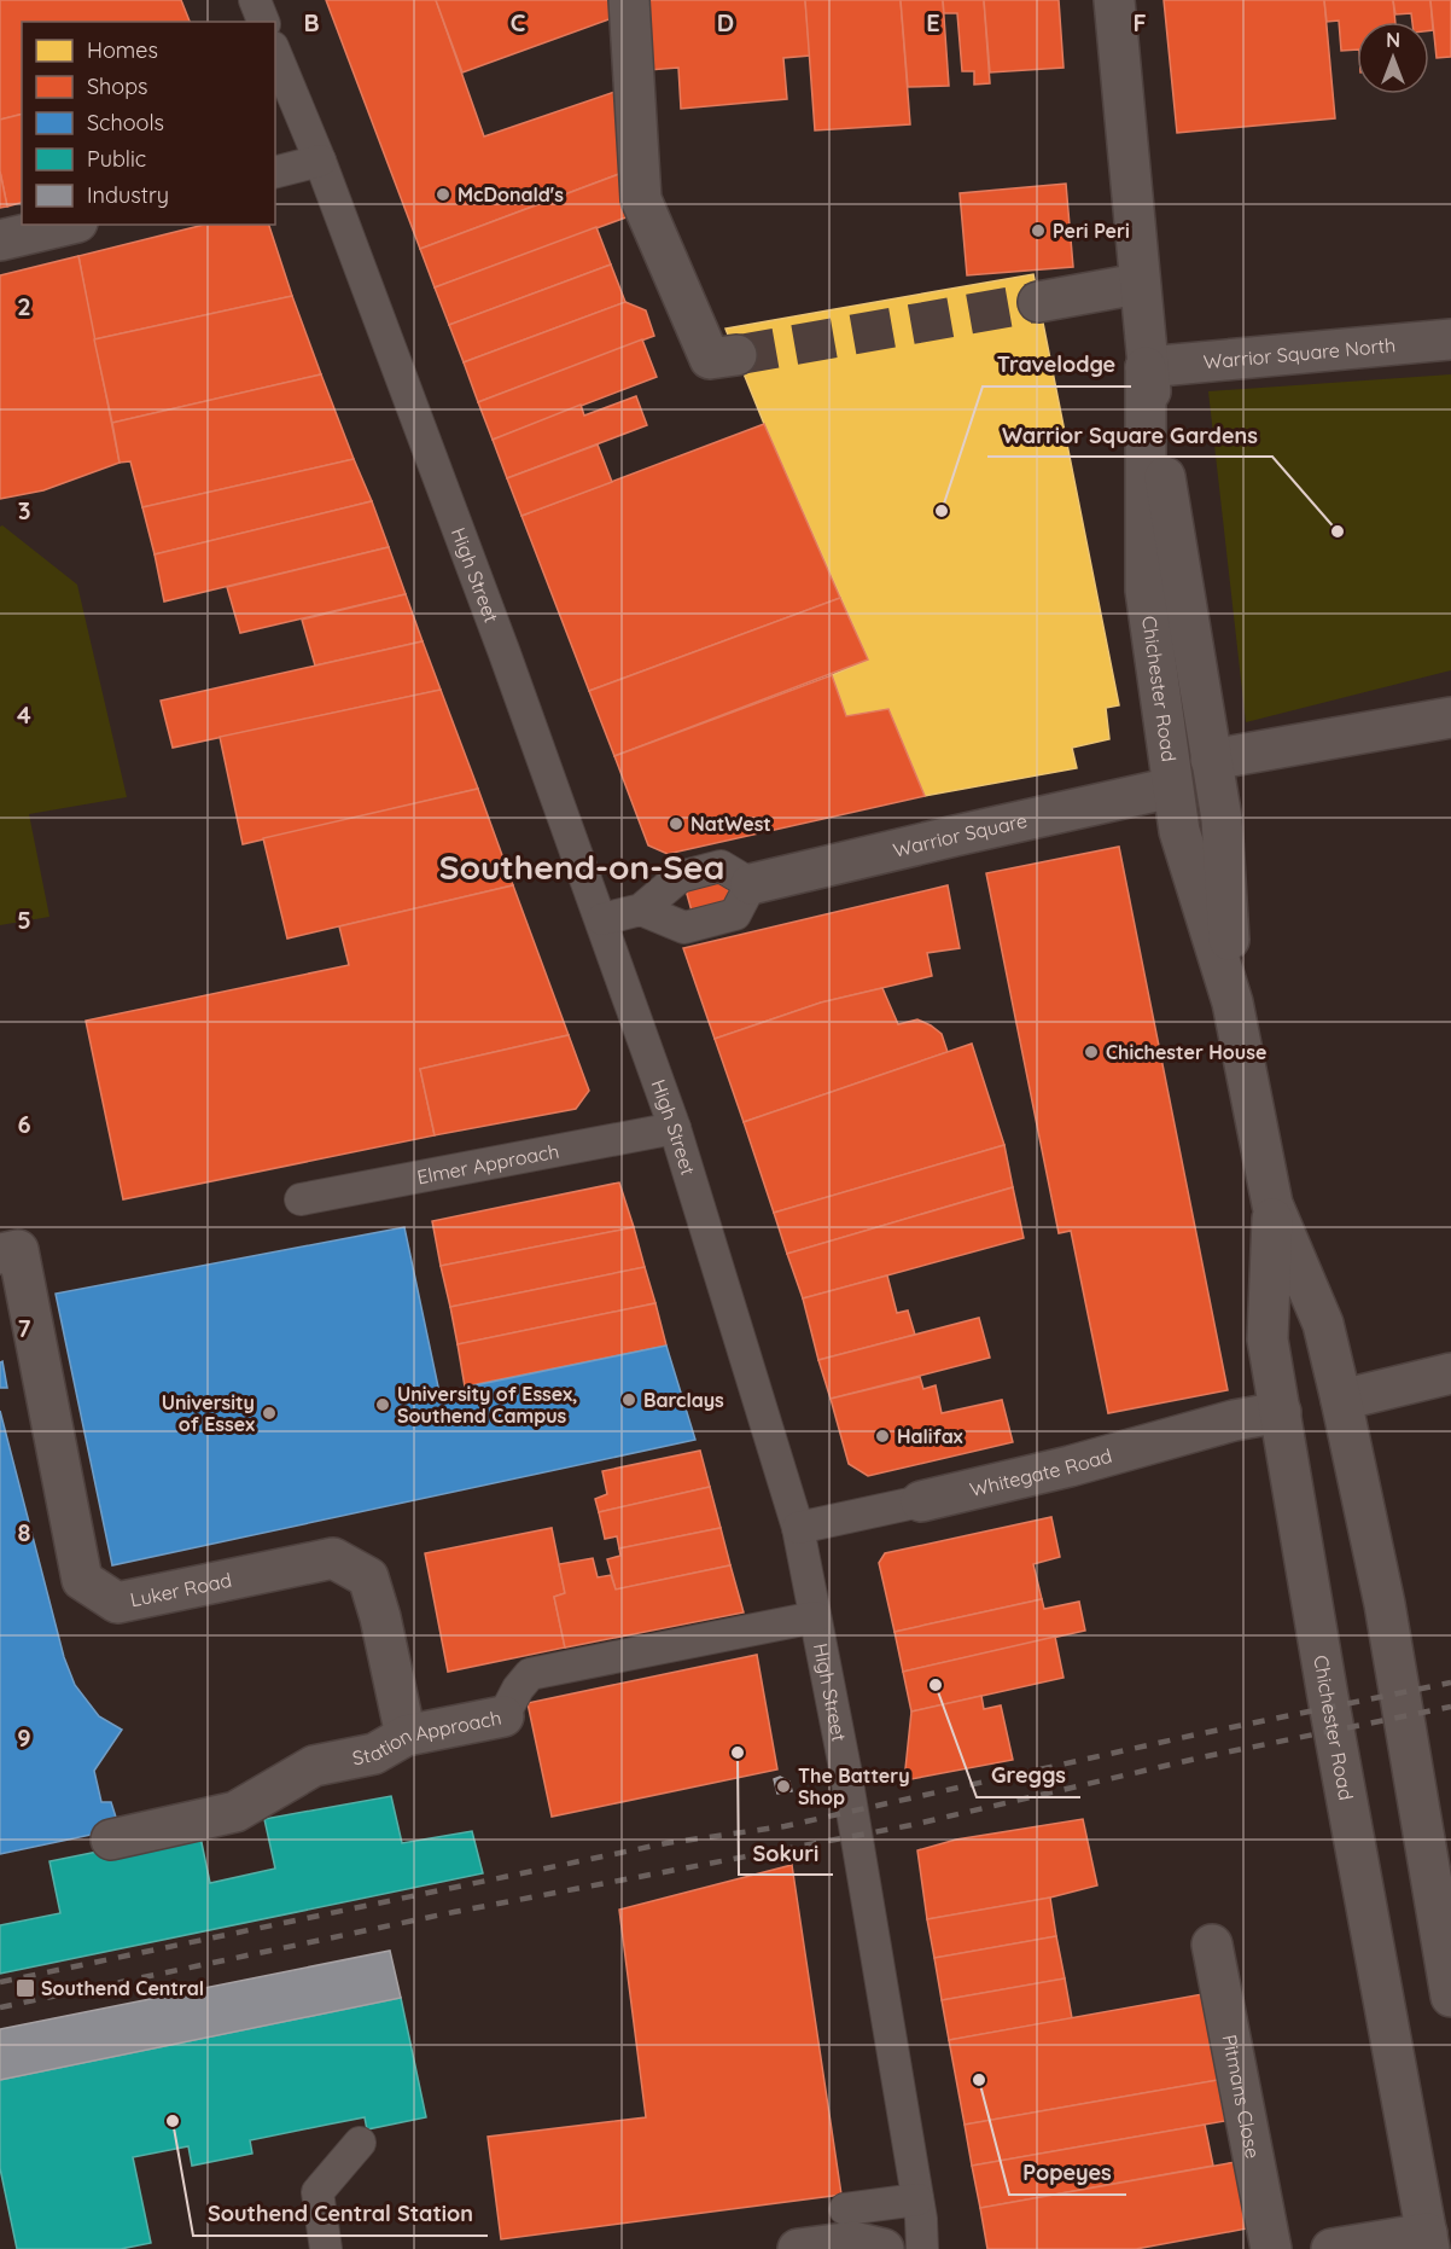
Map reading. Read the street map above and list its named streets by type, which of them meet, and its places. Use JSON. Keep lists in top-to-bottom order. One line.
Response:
{"streets":{"street":["Warrior Square North","High Street","Chichester Road","Warrior Square","Elmer Approach","Whitegate Road","Luker Road","Station Approach","Pitmans Close"]},"crossings":[["Warrior Square North","Chichester Road"],["High Street","Elmer Approach"],["High Street","Whitegate Road"],["High Street","Station Approach"],["Chichester Road","Warrior Square"],["Chichester Road","Whitegate Road"],["Luker Road","Station Approach"]],"districts":["Southend-on-Sea"],"places":{"other":["McDonald's","Peri Peri","Travelodge","Warrior Square Gardens","NatWest","Chichester House","Barclays","University of Essex, Southend Campus","University of Essex","Halifax","Greggs","Sokuri","The Battery Shop","Popeyes","Southend Central Station"],"transit":["Southend Central"]},"legend":["Homes","Shops","Schools","Public","Industry"],"north":"top","grid":{"columns":["B","C","D","E","F"],"rows":["2","3","4","5","6","7","8","9"]}}
